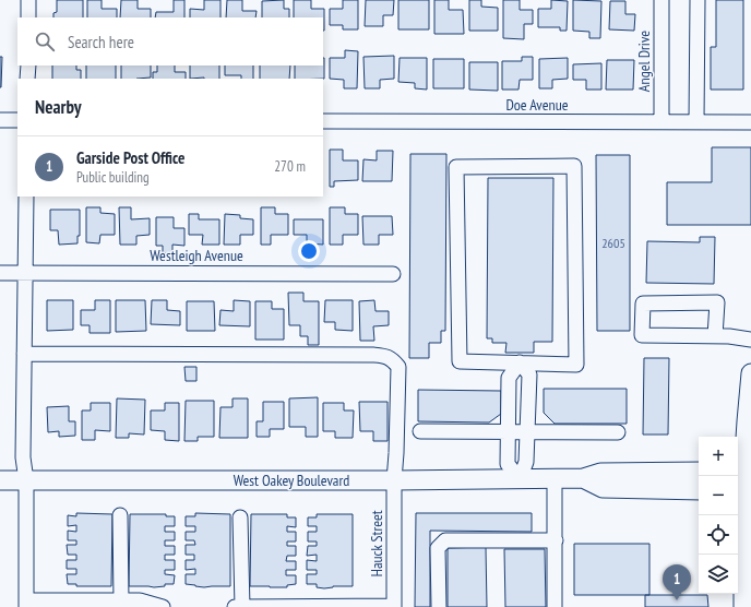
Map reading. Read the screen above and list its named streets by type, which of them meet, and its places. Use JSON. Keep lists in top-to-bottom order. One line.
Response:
{"streets":{"main road":["West Oakey Boulevard"],"street":["Angel Drive","Doe Avenue","Westleigh Avenue","Hauck Street"]},"crossings":[["Angel Drive","Doe Avenue"],["West Oakey Boulevard","Hauck Street"]],"house_numbers":["2605"],"page":{"search":"Search here","heading":"Nearby","list":[{"mark":"1","name":"Garside Post Office","note":"Public building","value":"270 m"}],"map_buttons":["+","−"],"pins":"1"}}
